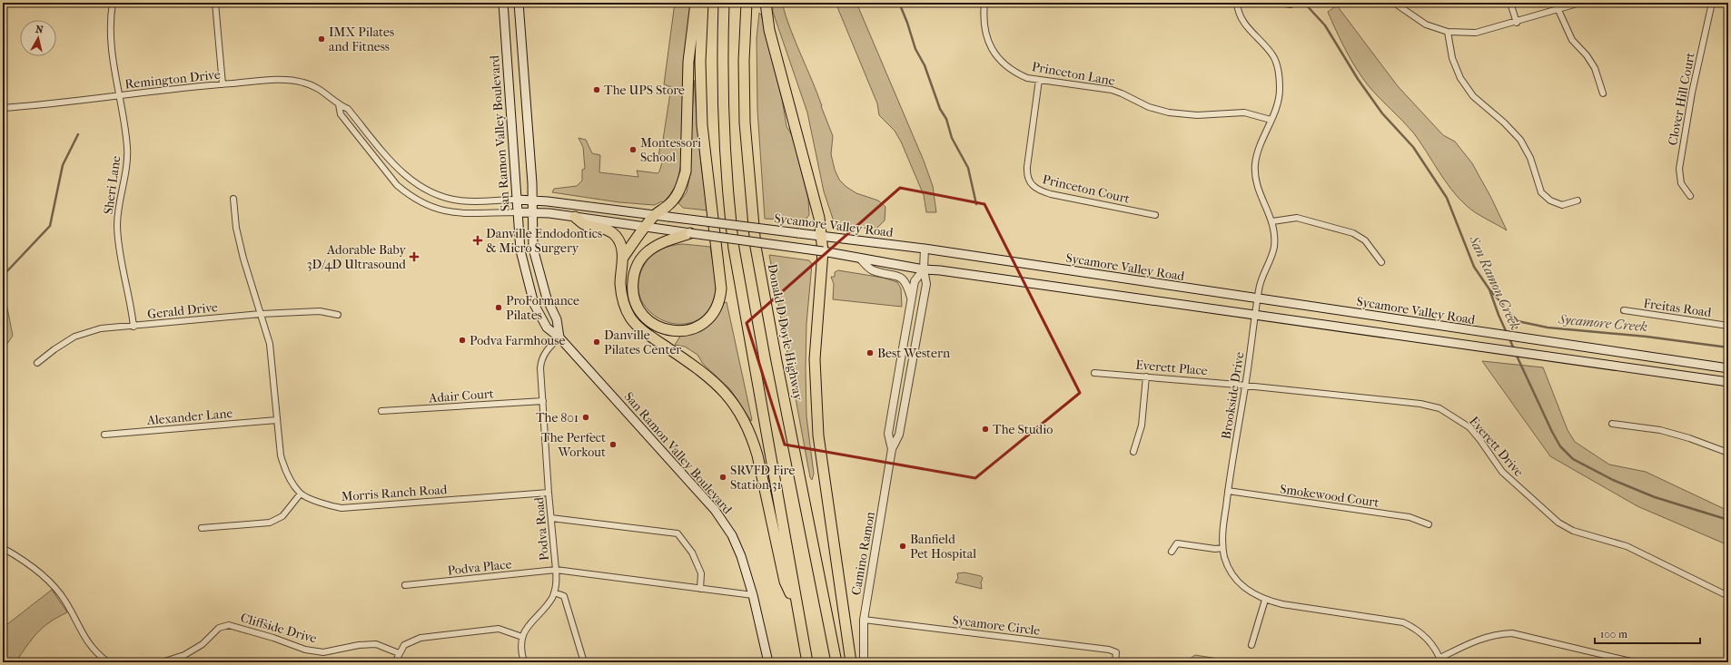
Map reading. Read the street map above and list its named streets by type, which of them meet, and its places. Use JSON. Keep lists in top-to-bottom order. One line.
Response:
{"streets":{"highway":["Donald D Doyle Highway"],"main road":["San Ramon Valley Boulevard","Sycamore Valley Road"],"street":["Princeton Lane","Remington Drive","Clover Hill Court","Sheri Lane","Princeton Court","Freitas Road","Gerald Drive","Everett Place","Adair Court","Brookside Drive","Alexander Lane","Everett Drive","Morris Ranch Road","Smokewood Court","Podva Road","Camino Ramon","Podva Place","Sycamore Circle","Cliffside Drive"]},"crossings":[["Princeton Lane","Princeton Court"],["Princeton Lane","Brookside Drive"],["Remington Drive","San Ramon Valley Boulevard"],["Remington Drive","Sheri Lane"],["Remington Drive","Sycamore Valley Road"],["San Ramon Valley Boulevard","Sycamore Valley Road"],["San Ramon Valley Boulevard","Podva Road"],["Sheri Lane","Gerald Drive"],["Sycamore Valley Road","Brookside Drive"],["Sycamore Valley Road","Camino Ramon"],["Everett Place","Brookside Drive"],["Everett Place","Everett Drive"],["Adair Court","Podva Road"],["Brookside Drive","Everett Drive"],["Brookside Drive","Smokewood Court"],["Morris Ranch Road","Podva Road"],["Podva Road","Podva Place"],["Camino Ramon","Sycamore Circle"]],"water":["San Ramon Creek","Sycamore Creek"],"places":{"other":["IMX Pilates and Fitness","The UPS Store","Montessori School","ProFormance Pilates","Podva Farmhouse","Danville Pilates Center","Best Western","The 801","The Studio","The Perfect Workout","SRVFD Fire Station 31","Banfield Pet Hospital"],"health":["Danville Endodontics & Micro Surgery","Adorable Baby 3D/4D Ultrasound"]},"scale_bar":"100 m","north":"top"}
